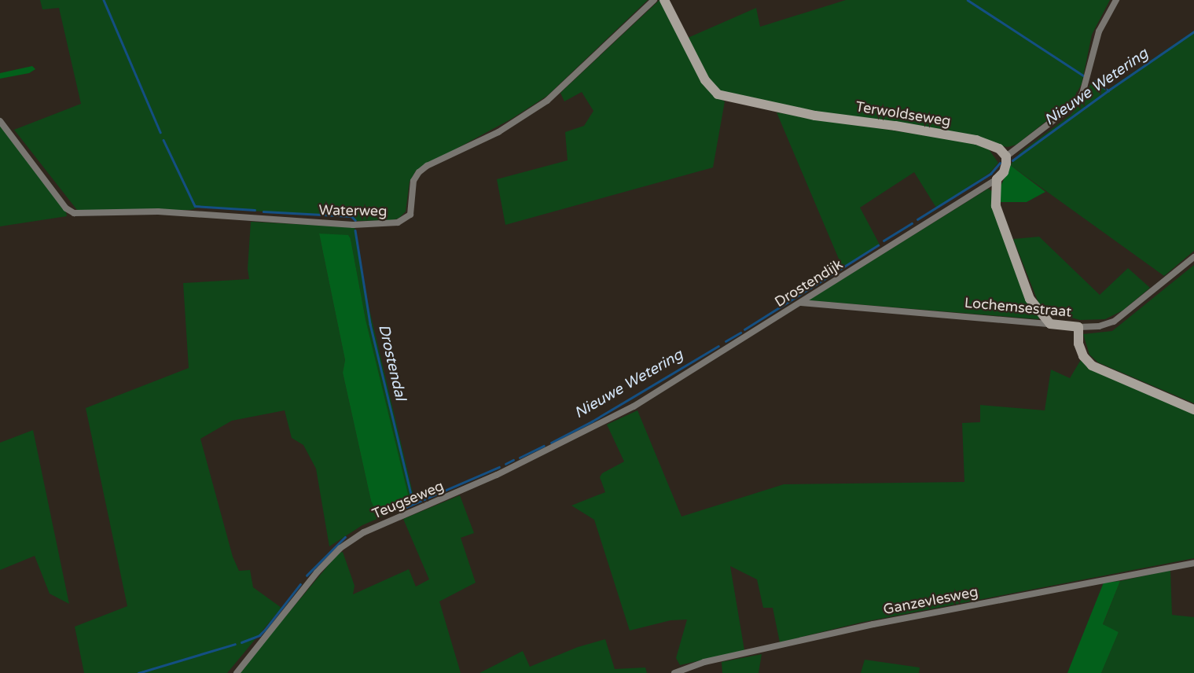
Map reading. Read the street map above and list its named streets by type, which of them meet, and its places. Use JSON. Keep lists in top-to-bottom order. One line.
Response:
{"streets":{"street":["Terwoldseweg","Waterweg","Drostendijk","Lochemsestraat","Teugseweg","Ganzevlesweg"]},"crossings":[["Drostendijk","Lochemsestraat"],["Drostendijk","Teugseweg"]],"water":["Nieuwe Wetering","Drostendal"]}
